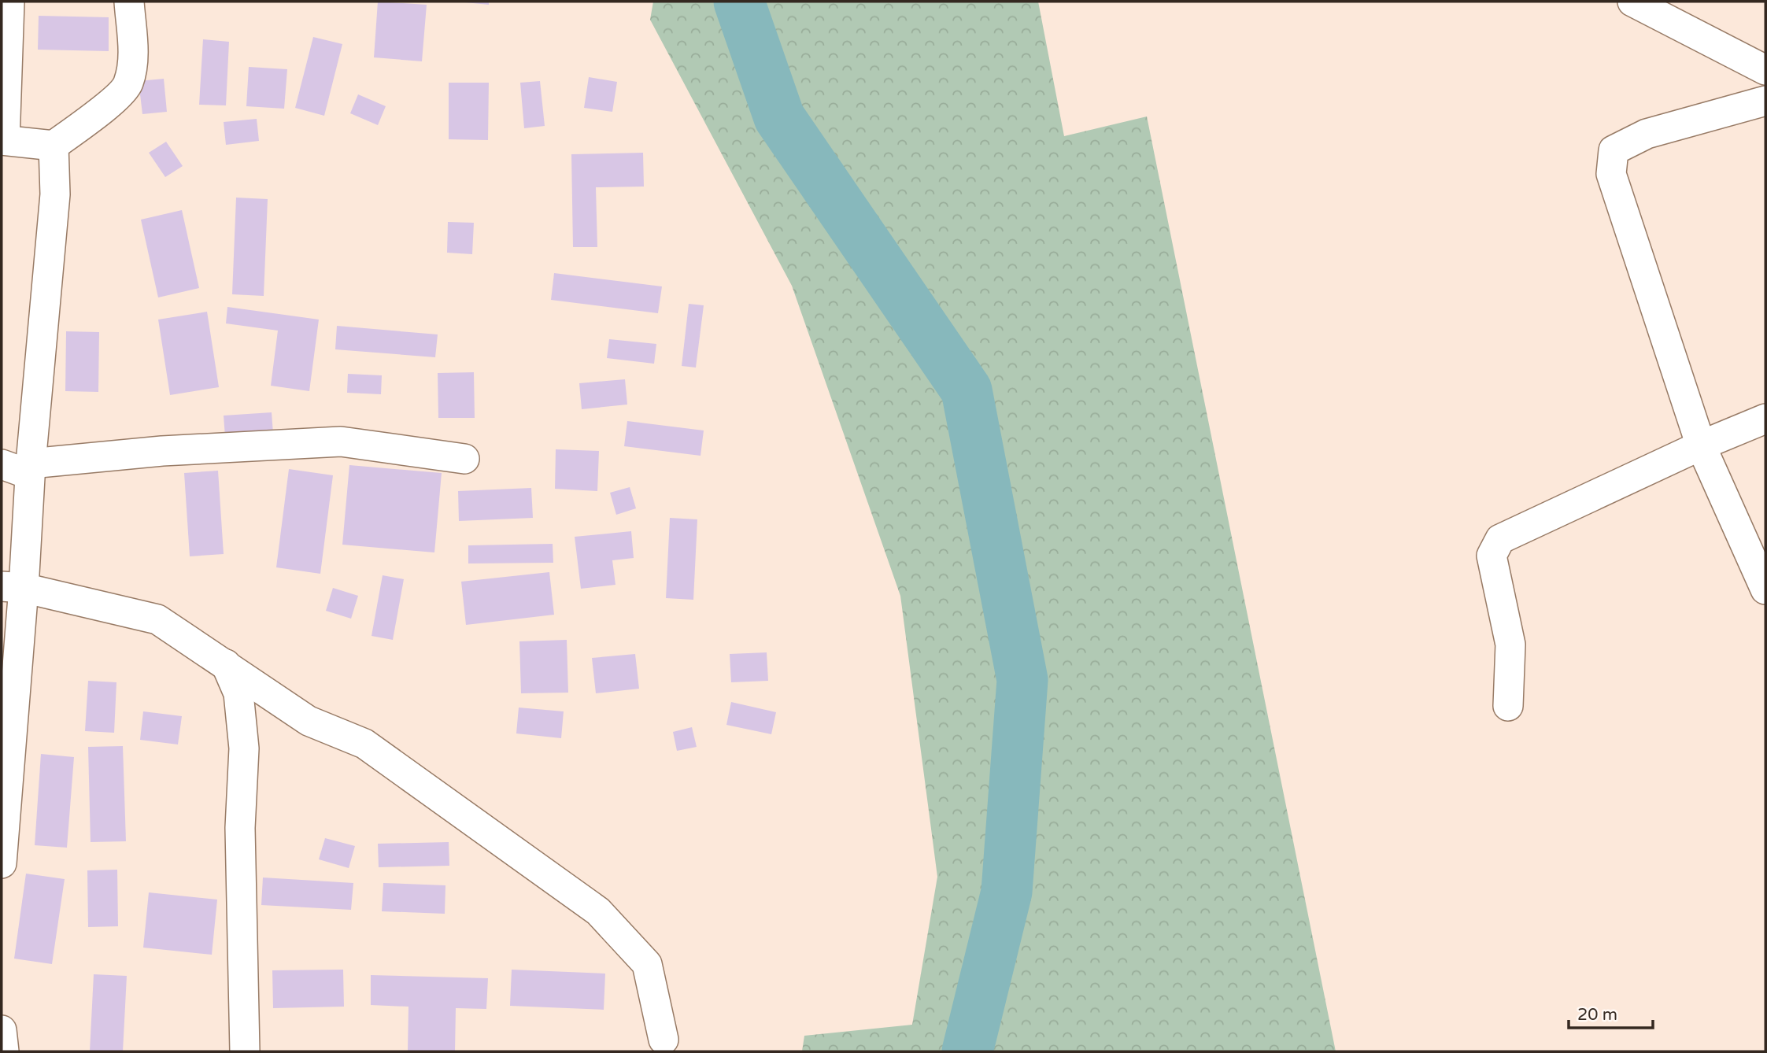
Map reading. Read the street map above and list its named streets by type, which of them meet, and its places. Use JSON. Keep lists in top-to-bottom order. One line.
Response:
{"scale_bar":"20 m"}
